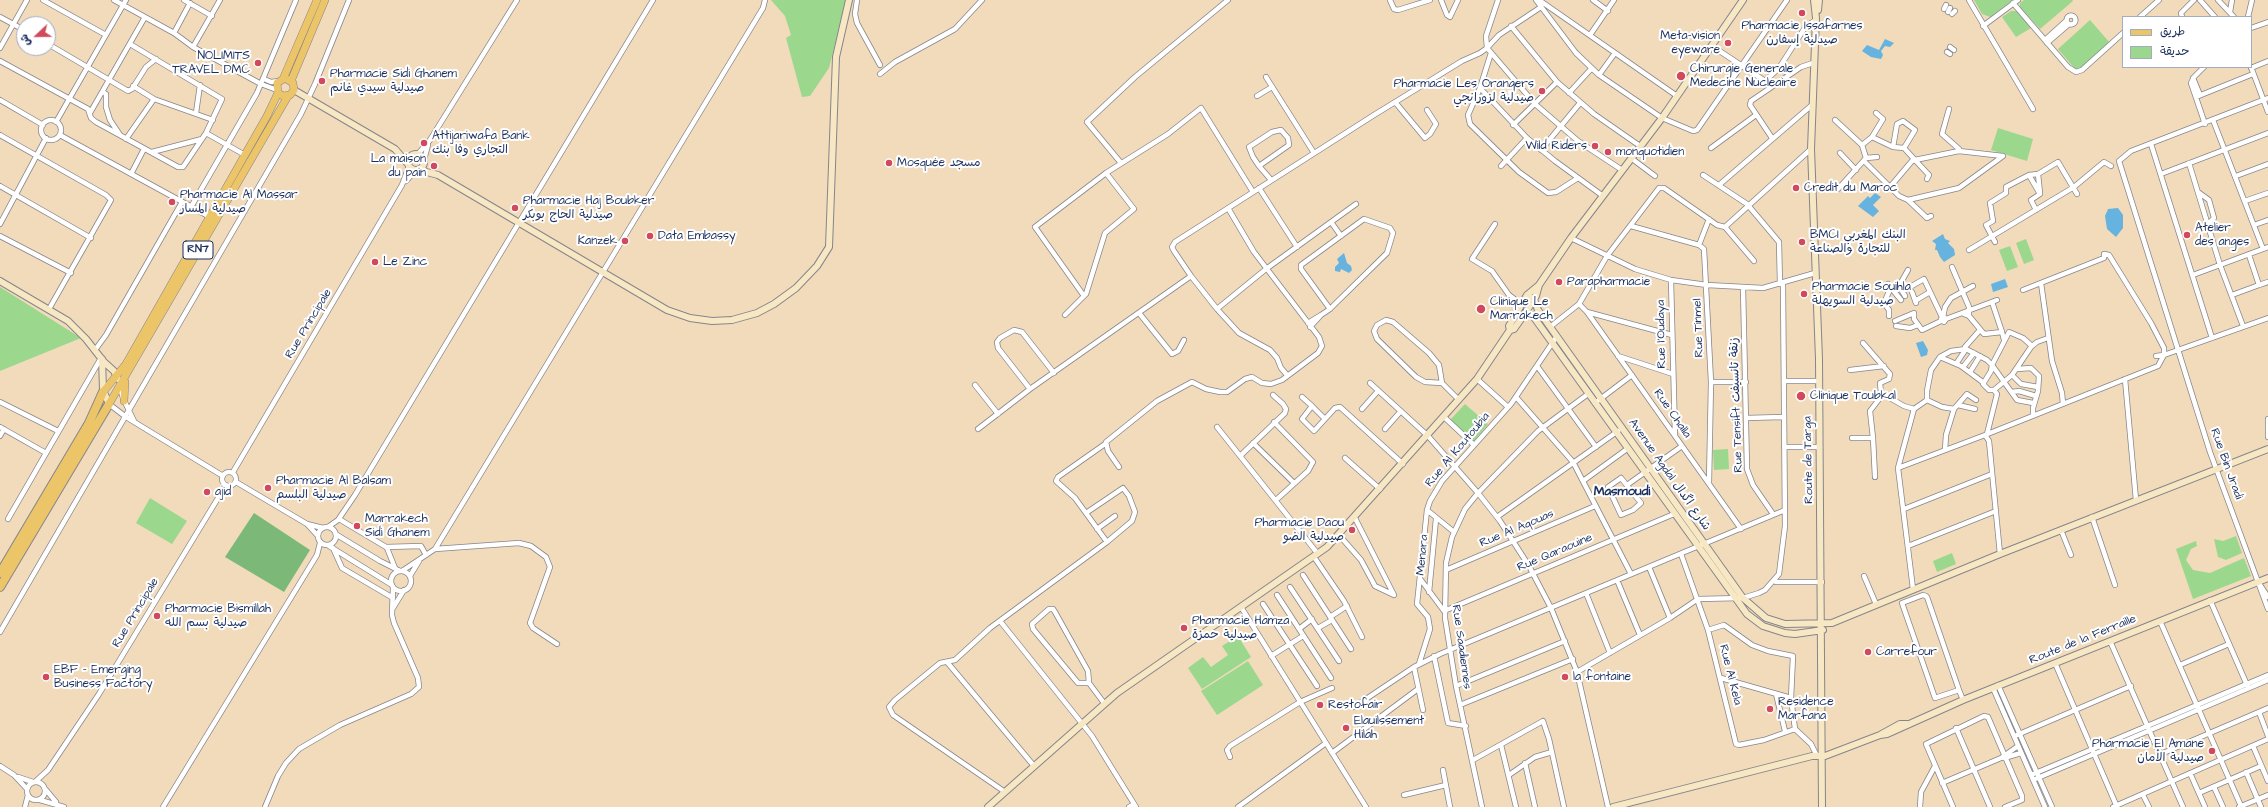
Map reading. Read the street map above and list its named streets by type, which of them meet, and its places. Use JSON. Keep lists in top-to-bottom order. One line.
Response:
{"streets":{"highway":["RN7"],"street":["Rue Principale","Rue Tinmel","Rue l'Oudaya","Rue Tensift زنقة تانسيفت","Rue Challa","Rue Al Koutoubia","Route de Targa","Rue Bin Jradi","Avenue Agdal شارع اگدال","Rue Al Aqouas","Rue Qaraouine","Menara","Route de la Ferraille","Rue Saadiennes","Rue Al Kela"]},"crossings":[["Rue Tinmel","Rue Challa"],["Rue l'Oudaya","Rue Challa"],["Rue Al Koutoubia","Avenue Agdal شارع اگدال"],["Route de Targa","Avenue Agdal شارع اگدال"],["Rue Bin Jradi","Route de la Ferraille"],["Avenue Agdal شارع اگدال","Rue Qaraouine"],["Avenue Agdal شارع اگدال","Rue Saadiennes"],["Rue Al Aqouas","Rue Saadiennes"],["Rue Qaraouine","Rue Saadiennes"]],"districts":["Masmoudi"],"places":["Pharmacie Issafarnes صيدلية إسفارن","Meta-vision eyeware","NOLIMITS TRAVEL DMC","Chirurgie Generale Medecine Nucleaire","Pharmacie Sidi Ghanem صيدلية سيدي غانم","Pharmacie Les Orangers صيدلية لزورانجي","Attijariwafa Bank التجاري وفا بنك","Wild Riders","monquotidien","Mosquée مسجد","La maison du pain","Credit du Maroc","Pharmacie Al Massar صيدلية المسار","Pharmacie Haj Boubker صيدلية الحاج بوبكر","Atelier des anges","Data Embassy","Kanzek","BMCI البنك المغربي للتجارة والصناعة","Le Zinc","Parapharmacie","Pharmacie Souihla صيدلية السويهلة","Clinique Le Marrakech","Clinique Toubkal","Pharmacie Al Balsam صيدلية البلسم","ajid","Marrakech Sidi Ghanem","Pharmacie Daou صيدلية الضو","Pharmacie Bismillah صيدلية بسم الله","Pharmacie Hamza صيدلية حمزة","Carrefour","EBF - Emerging Business Factory","la fontaine","Restofair","Residence Marfana","Elauilssement Hilah","Pharmacie El Amane صيدلية الأمان"],"legend":["طريق","حديقة"],"north":"left"}
